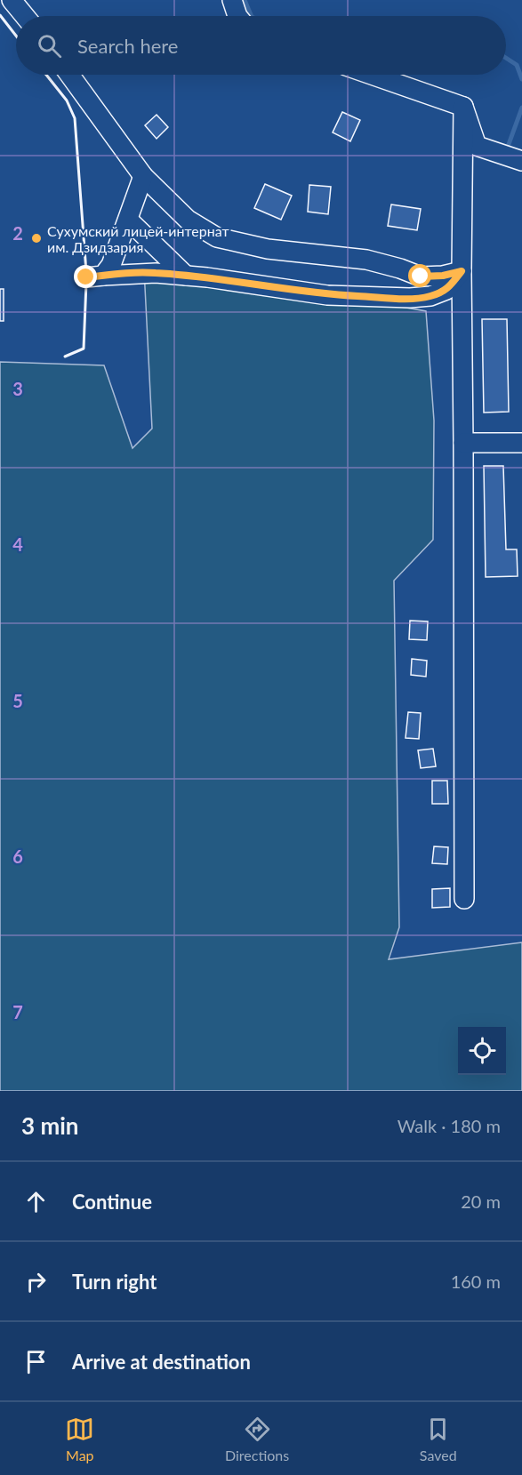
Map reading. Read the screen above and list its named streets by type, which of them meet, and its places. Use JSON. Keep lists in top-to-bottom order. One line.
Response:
{"places":["Сухумский лицей-интернат им. Дзидзария"],"page":{"search":"Search here","heading":["3 min","Walk · 180 m"],"list":[["Continue","20 m"],["Turn right","160 m"],"Arrive at destination"],"nav":["Map","Directions","Saved"]},"grid":{"rows":["2","3","4","5","6","7"]}}
